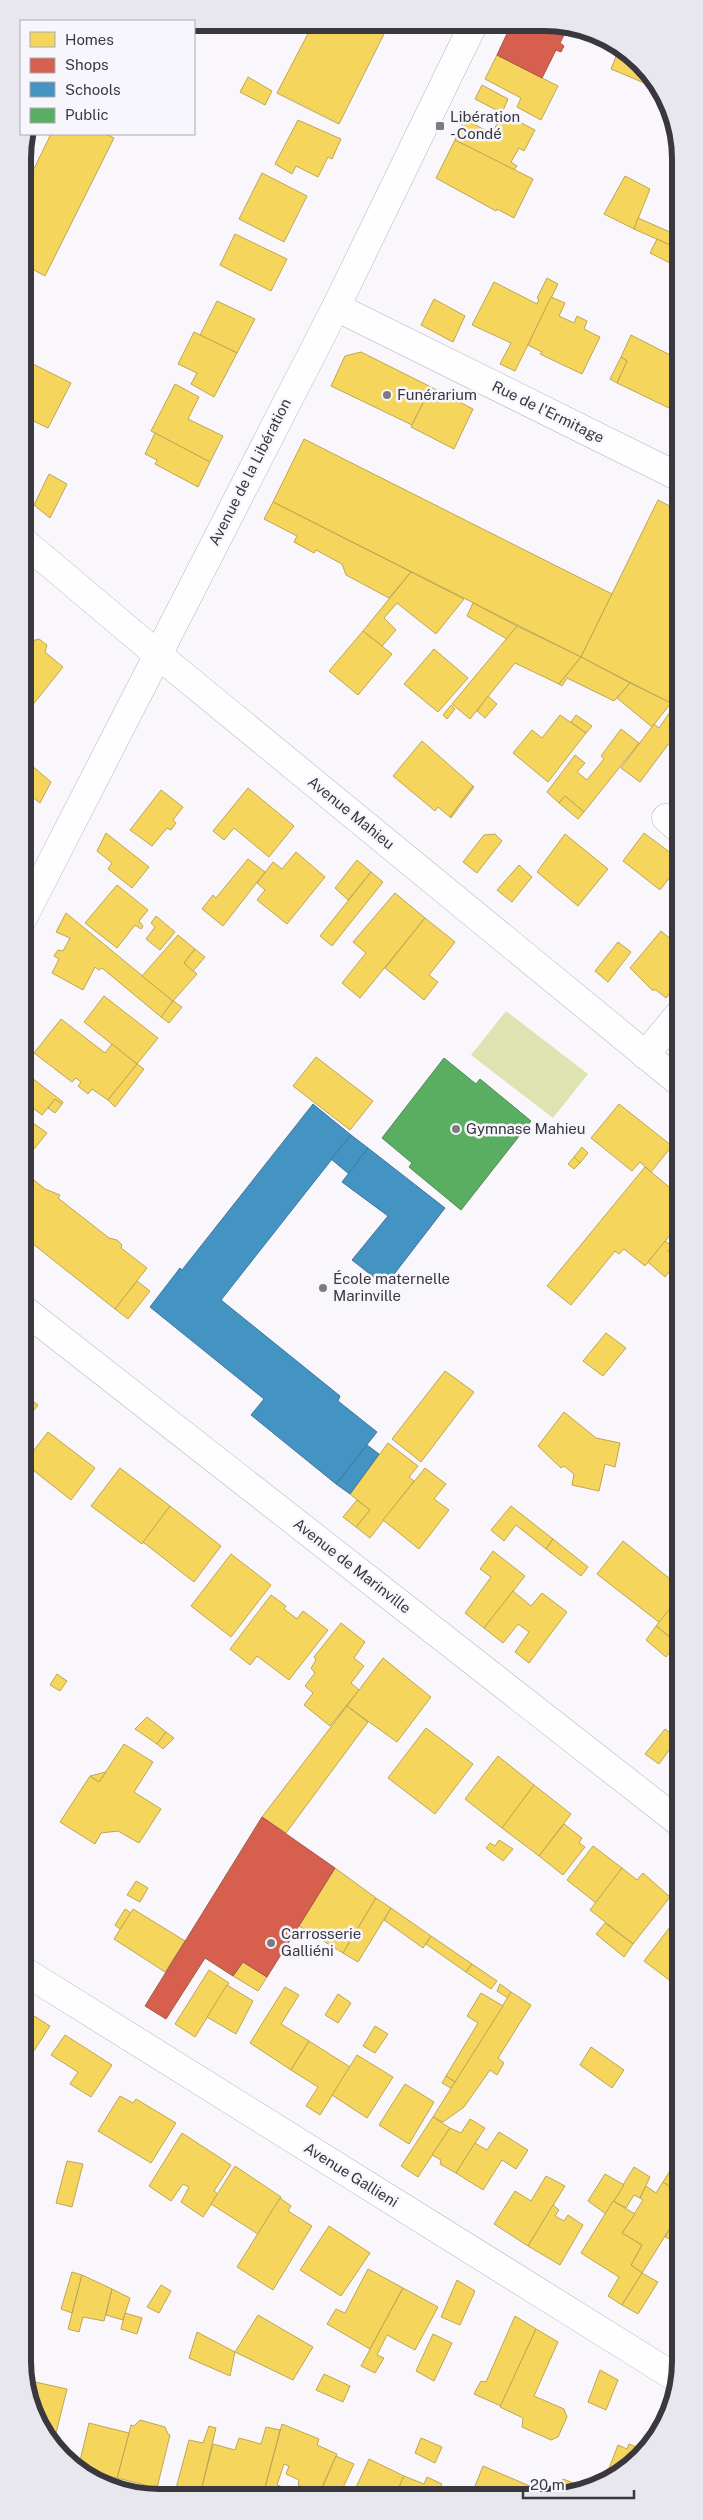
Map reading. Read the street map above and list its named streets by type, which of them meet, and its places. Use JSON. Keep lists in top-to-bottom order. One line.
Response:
{"streets":{"street":["Rue de l'Ermitage","Avenue de la Libération","Avenue Mahieu","Avenue de Marinville","Avenue Gallieni"]},"crossings":[["Rue de l'Ermitage","Avenue de la Libération"],["Avenue de la Libération","Avenue Mahieu"]],"places":{"transit":["Libération - Condé"],"other":["Funérarium","Gymnase Mahieu","École maternelle Marinville","Carrosserie Galliéni"]},"legend":["Homes","Shops","Schools","Public"],"scale_bar":"20 m"}
